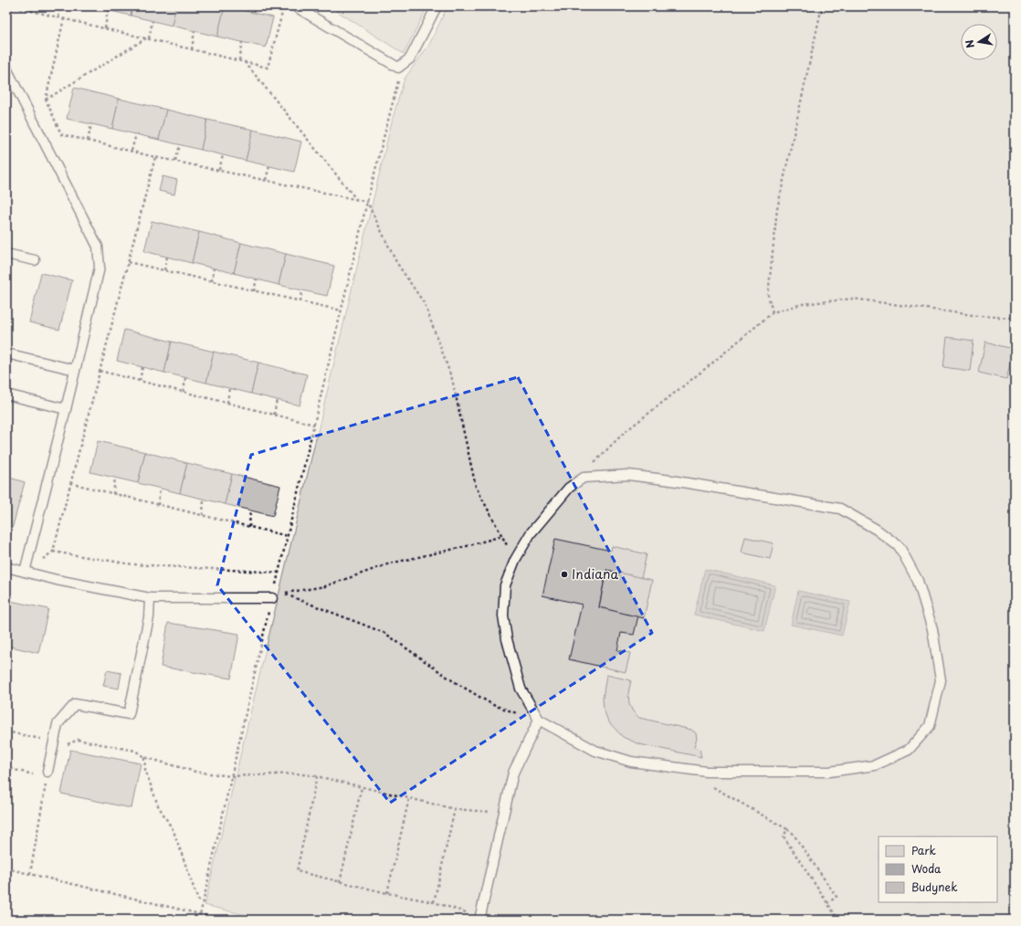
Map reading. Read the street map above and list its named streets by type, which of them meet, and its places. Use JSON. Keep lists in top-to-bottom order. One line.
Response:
{"places":["Indiana"],"legend":["Park","Woda","Budynek"],"north":"left"}
